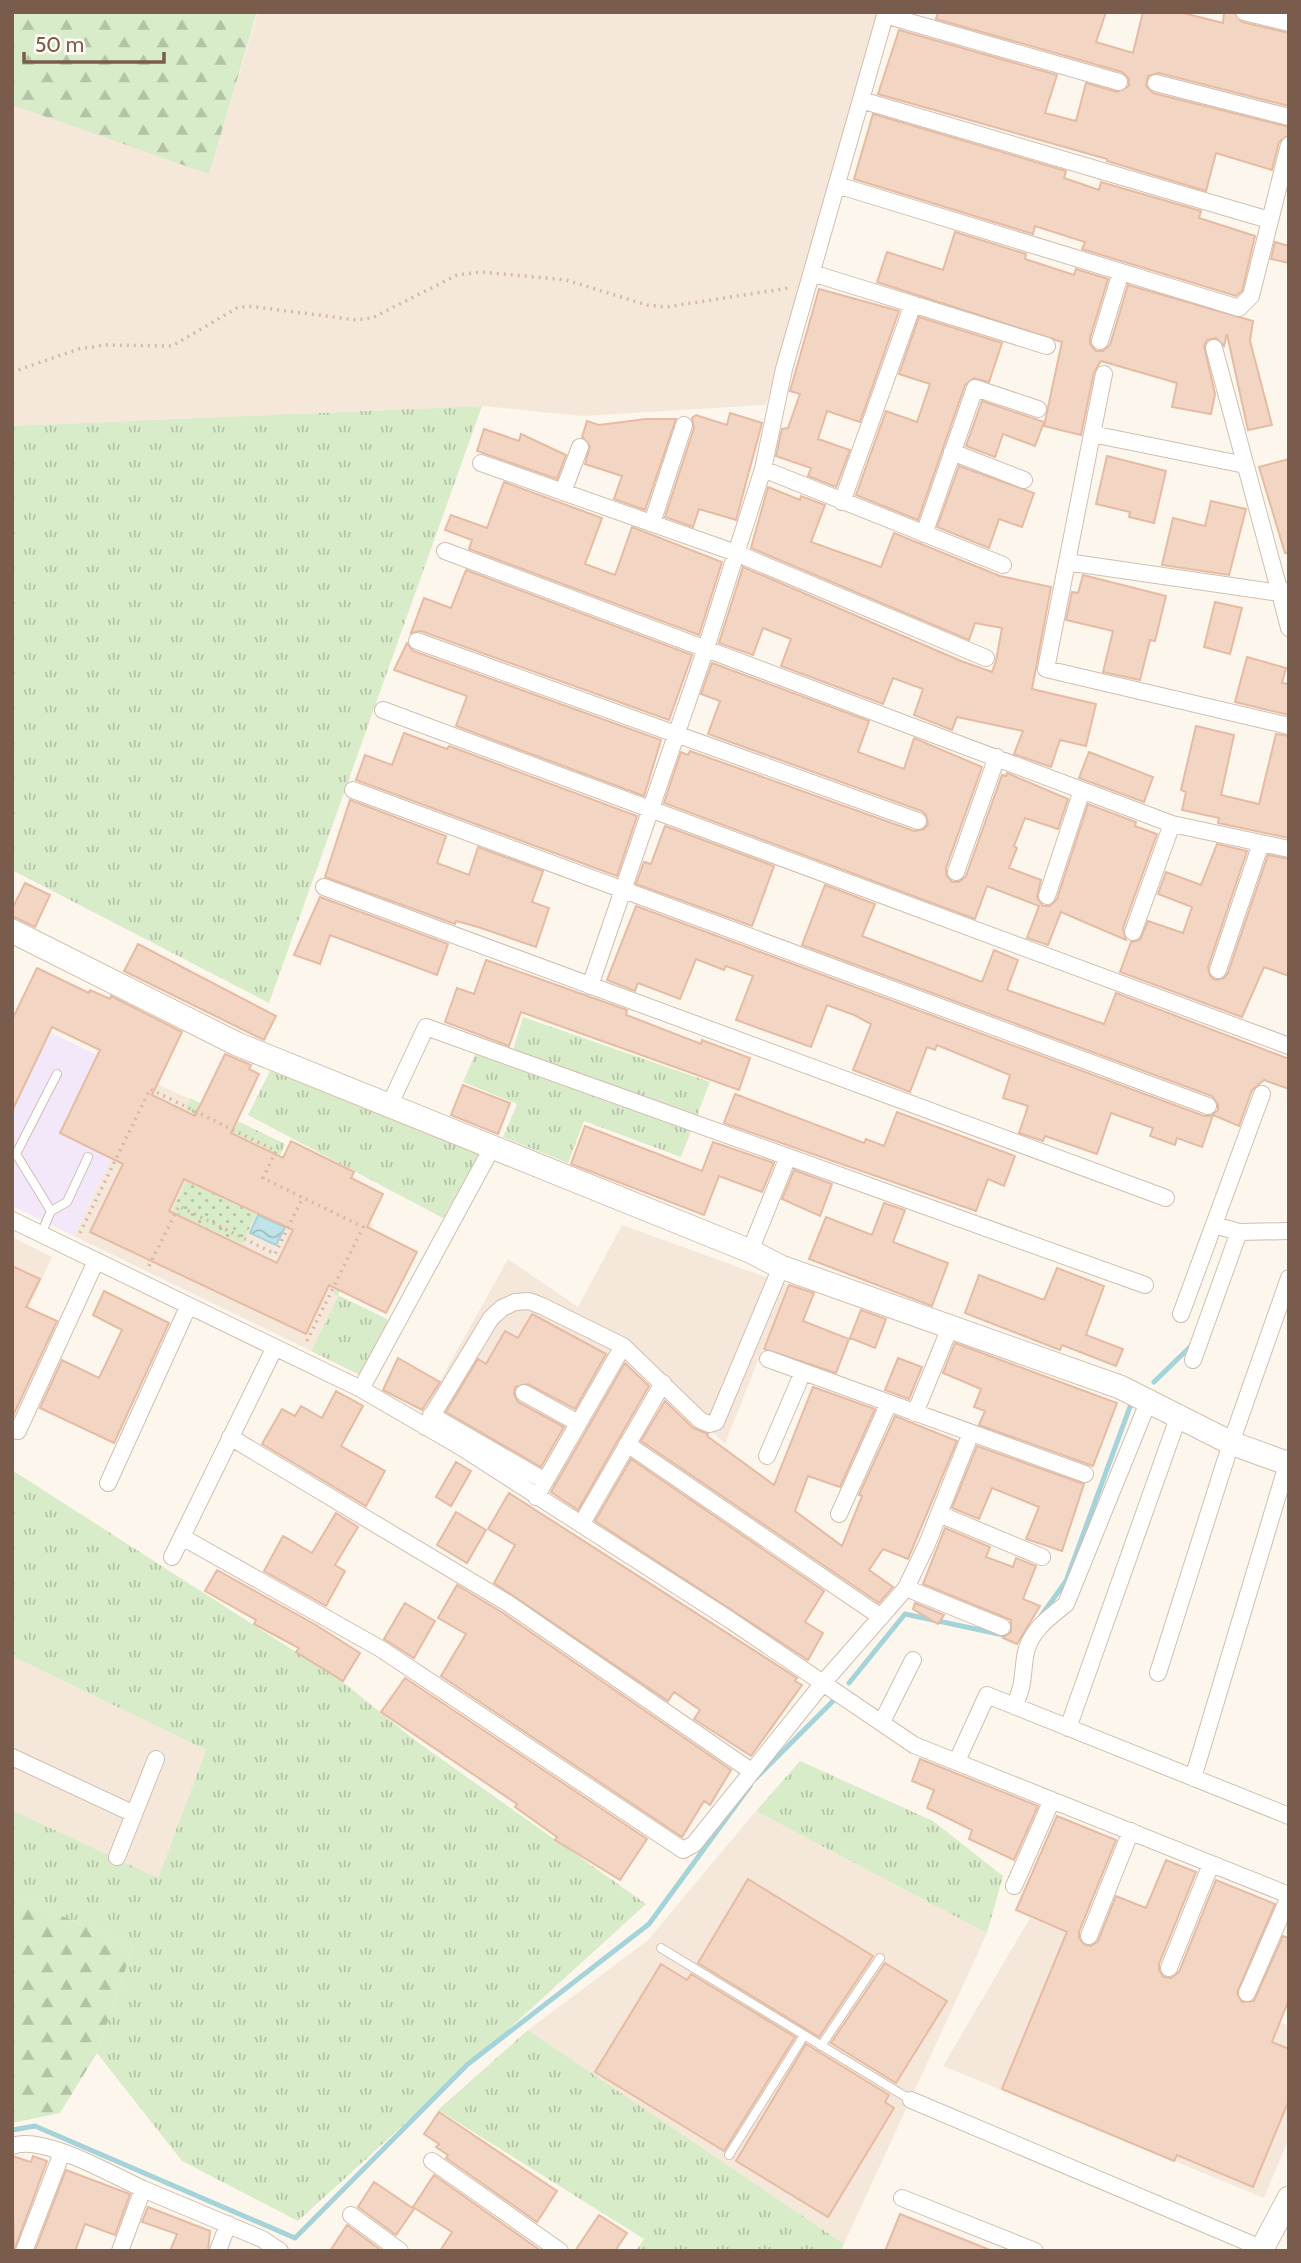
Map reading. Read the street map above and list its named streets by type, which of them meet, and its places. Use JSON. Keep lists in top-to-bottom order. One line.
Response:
{"scale_bar":"50 m"}
